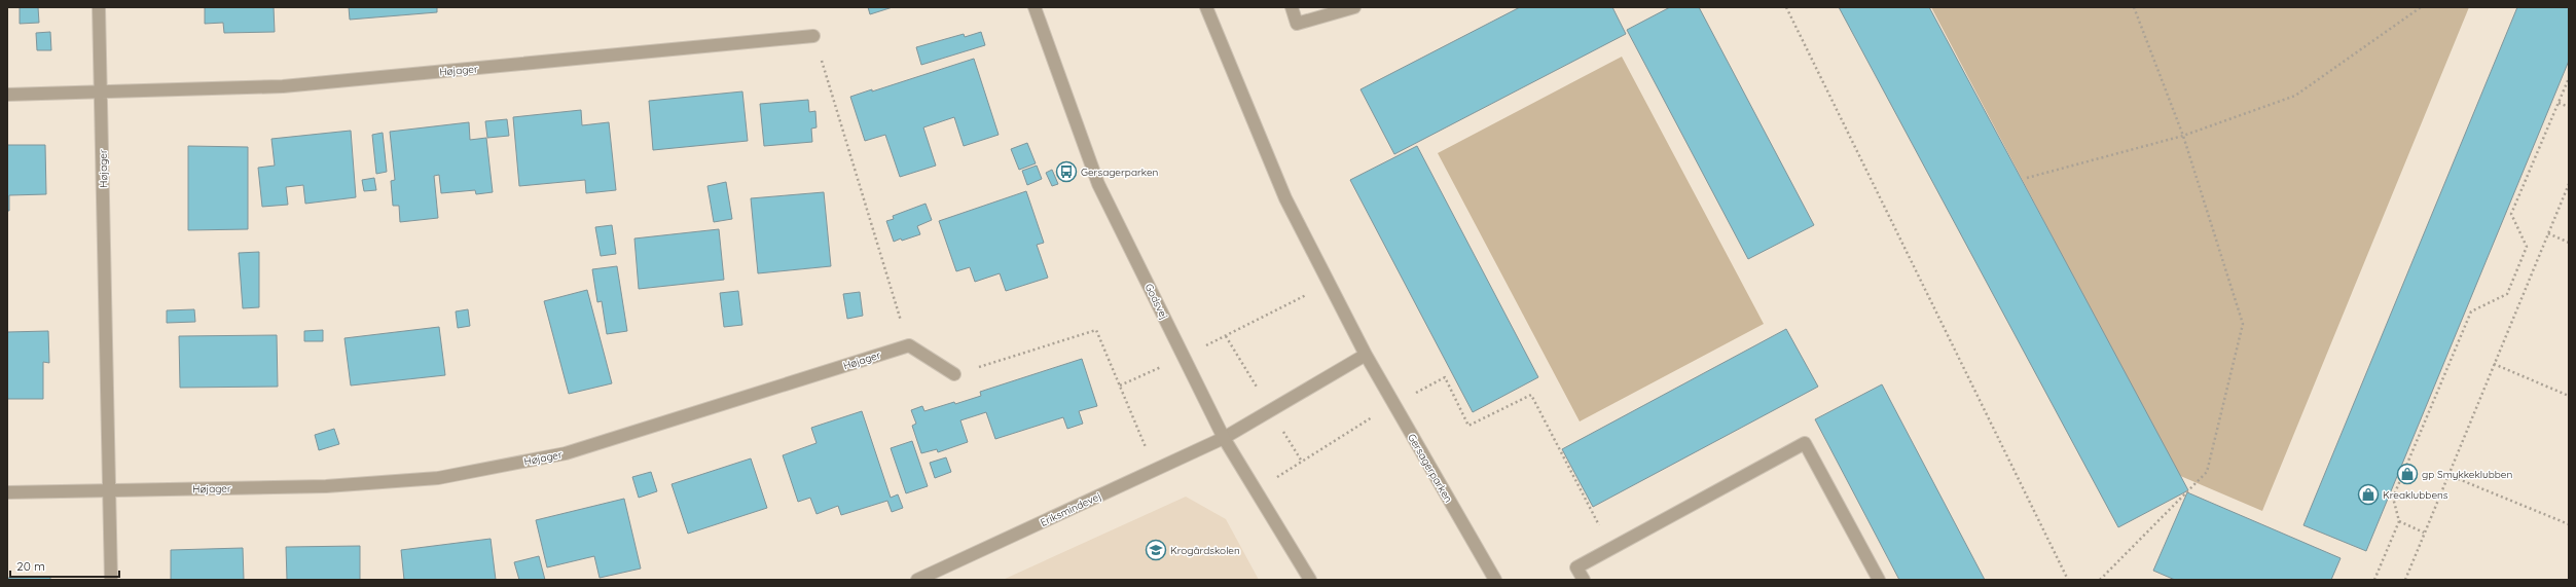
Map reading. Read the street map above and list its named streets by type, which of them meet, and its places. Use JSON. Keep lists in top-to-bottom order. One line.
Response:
{"streets":{"street":["Højager","Godsvej","Gersagerparken","Eriksmindevej"]},"crossings":[["Godsvej","Eriksmindevej"]],"places":{"bus stop":["Gersagerparken"],"shop":["gp Smykkeklubben","Kreaklubbens"],"school or university":["Krogårdskolen"]},"scale_bar":"20 m"}
